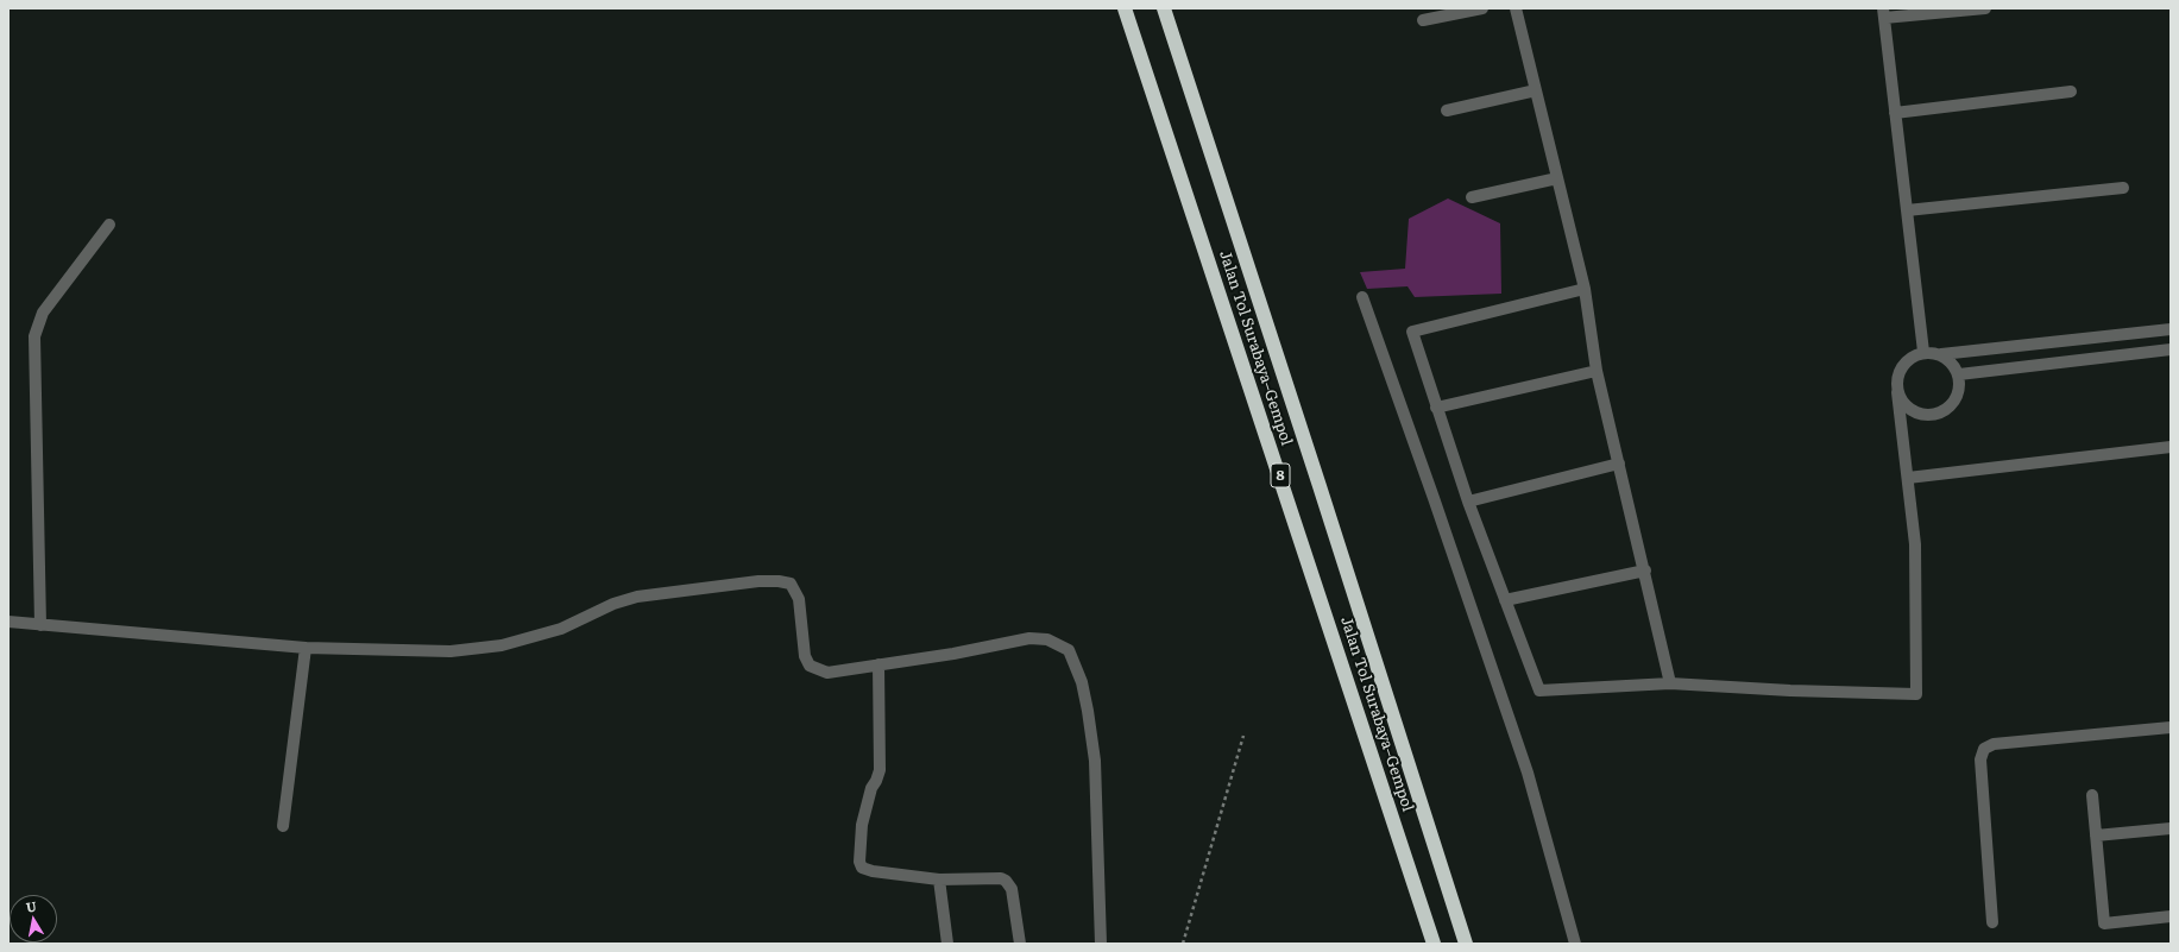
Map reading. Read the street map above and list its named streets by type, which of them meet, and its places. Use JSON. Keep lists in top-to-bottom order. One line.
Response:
{"streets":{"highway":["Jalan Tol Surabaya–Gempol","8"]},"north":"top"}
